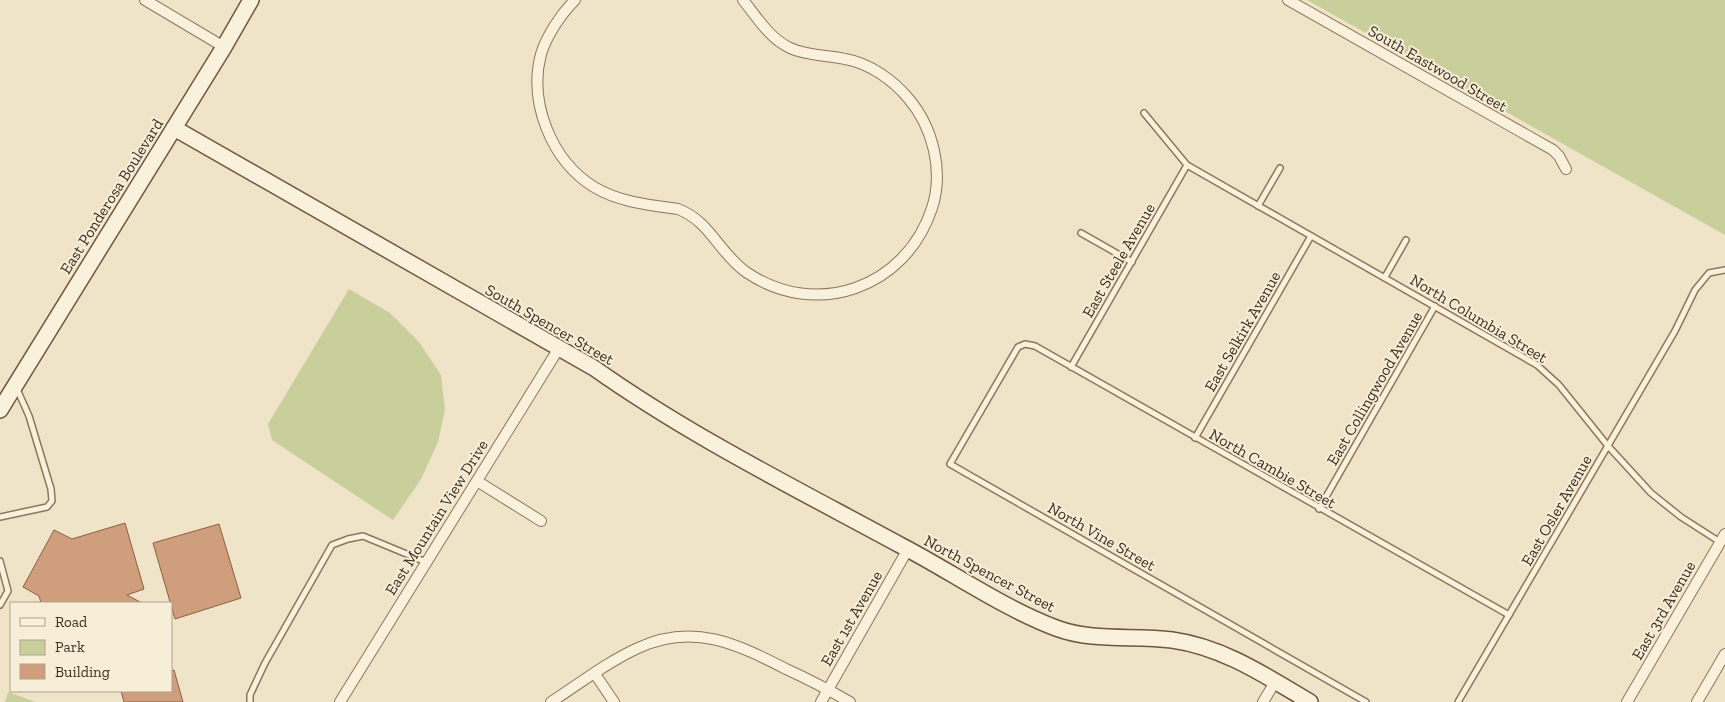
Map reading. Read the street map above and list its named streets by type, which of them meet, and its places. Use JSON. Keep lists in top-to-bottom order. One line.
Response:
{"streets":{"street":["South Eastwood Street","East Ponderosa Boulevard","South Spencer Street","East Mountain View Drive","North Spencer Street","East 3rd Avenue","East 1st Avenue"],"lane":["East Steele Avenue","North Columbia Street","East Selkirk Avenue","East Collingwood Avenue","North Cambie Street","East Osler Avenue","North Vine Street"]},"crossings":[["East Ponderosa Boulevard","South Spencer Street"],["East Steele Avenue","North Columbia Street"],["East Steele Avenue","North Cambie Street"],["North Columbia Street","East Selkirk Avenue"],["North Columbia Street","East Collingwood Avenue"],["North Columbia Street","East Osler Avenue"],["North Columbia Street","East 3rd Avenue"],["South Spencer Street","East Mountain View Drive"],["South Spencer Street","North Spencer Street"],["South Spencer Street","East 1st Avenue"],["East Selkirk Avenue","North Cambie Street"],["East Collingwood Avenue","North Cambie Street"],["North Cambie Street","East Osler Avenue"],["North Cambie Street","North Vine Street"],["North Spencer Street","East 1st Avenue"]],"legend":["Road","Park","Building"]}
